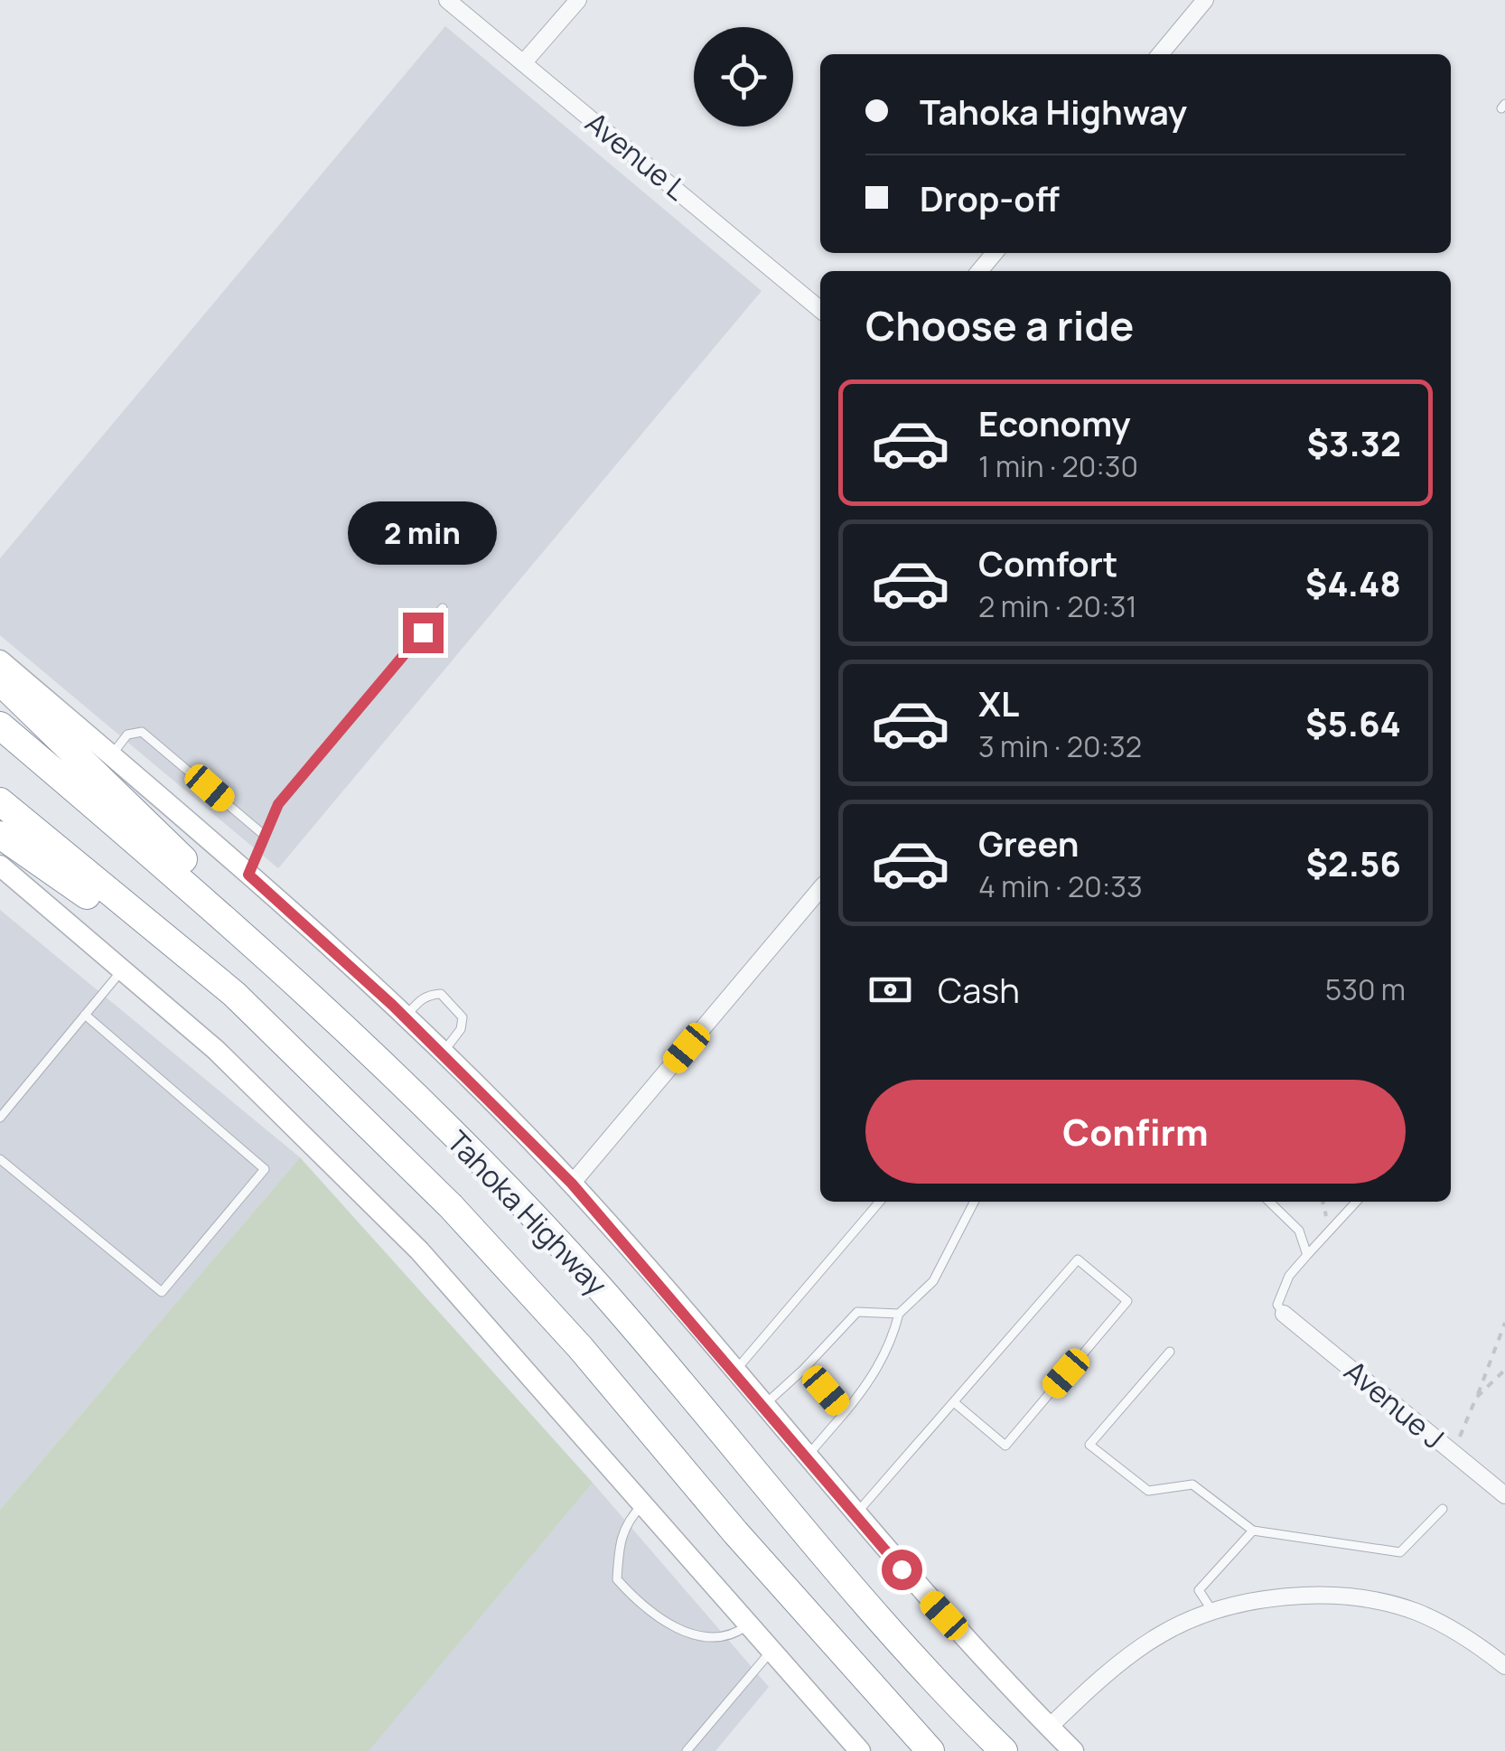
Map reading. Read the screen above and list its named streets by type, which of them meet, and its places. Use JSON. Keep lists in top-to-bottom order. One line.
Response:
{"streets":{"highway":["Tahoka Highway"],"street":["Avenue L","Avenue J"]},"page":{"banner":["Tahoka Highway","Drop-off"],"heading":"Choose a ride","list":[{"name":"Economy","note":"1 min · 20:30","value":"$3.32"},{"name":"Comfort","note":"2 min · 20:31","value":"$4.48"},{"name":"XL","note":"3 min · 20:32","value":"$5.64"},{"name":"Green","note":"4 min · 20:33","value":"$2.56"}],"bubble":"2 min","pay":["Cash","530 m"],"buttons":"Confirm"}}
